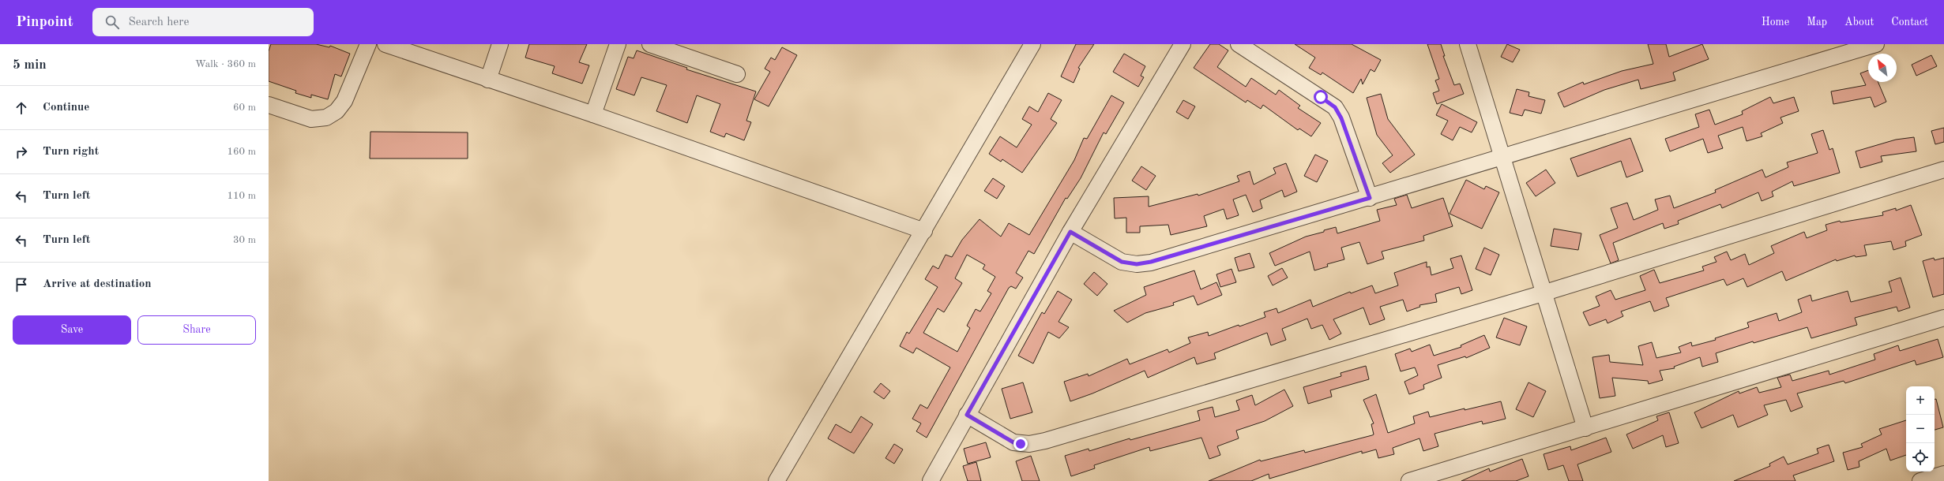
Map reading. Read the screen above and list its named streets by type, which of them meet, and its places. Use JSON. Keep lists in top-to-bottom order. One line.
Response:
{"north":"top left","page":{"header":"Pinpoint","search":"Search here","nav":["Home","Map","About","Contact"],"heading":["5 min","Walk · 360 m"],"list":[["Continue","60 m"],["Turn right","160 m"],["Turn left","110 m"],["Turn left","30 m"],"Arrive at destination"],"buttons":["Save","Share"],"map_buttons":["+","−"]}}
